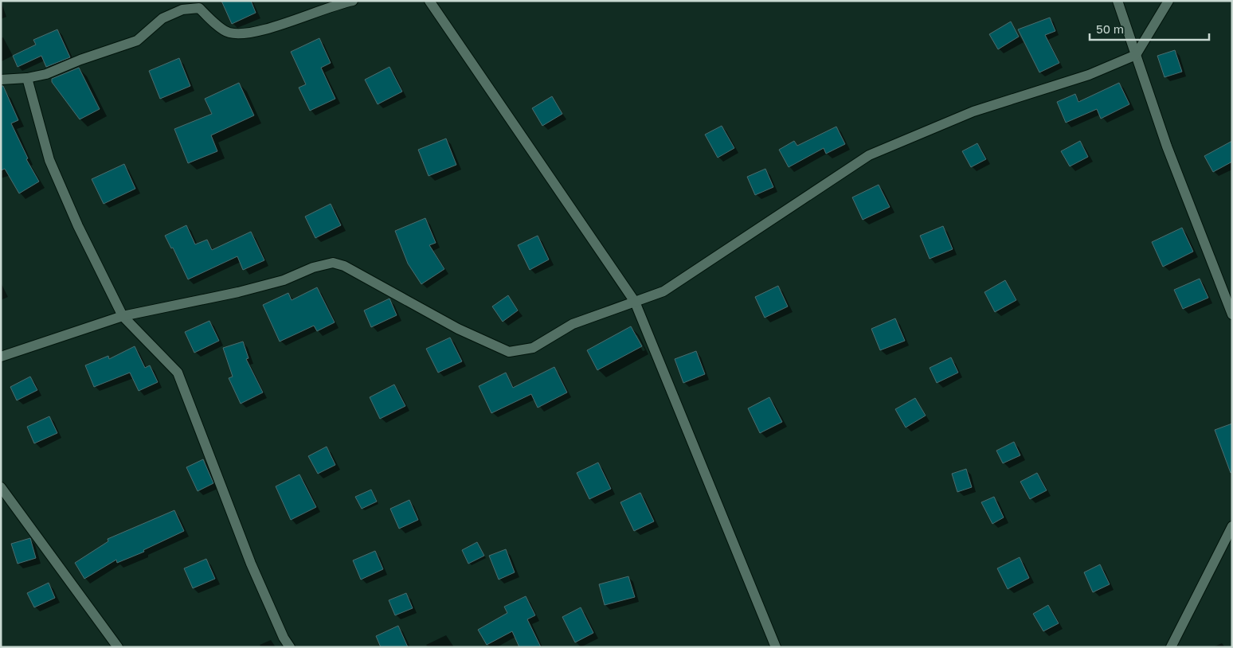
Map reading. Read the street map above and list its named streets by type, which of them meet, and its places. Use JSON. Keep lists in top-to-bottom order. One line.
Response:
{"scale_bar":"50 m"}
